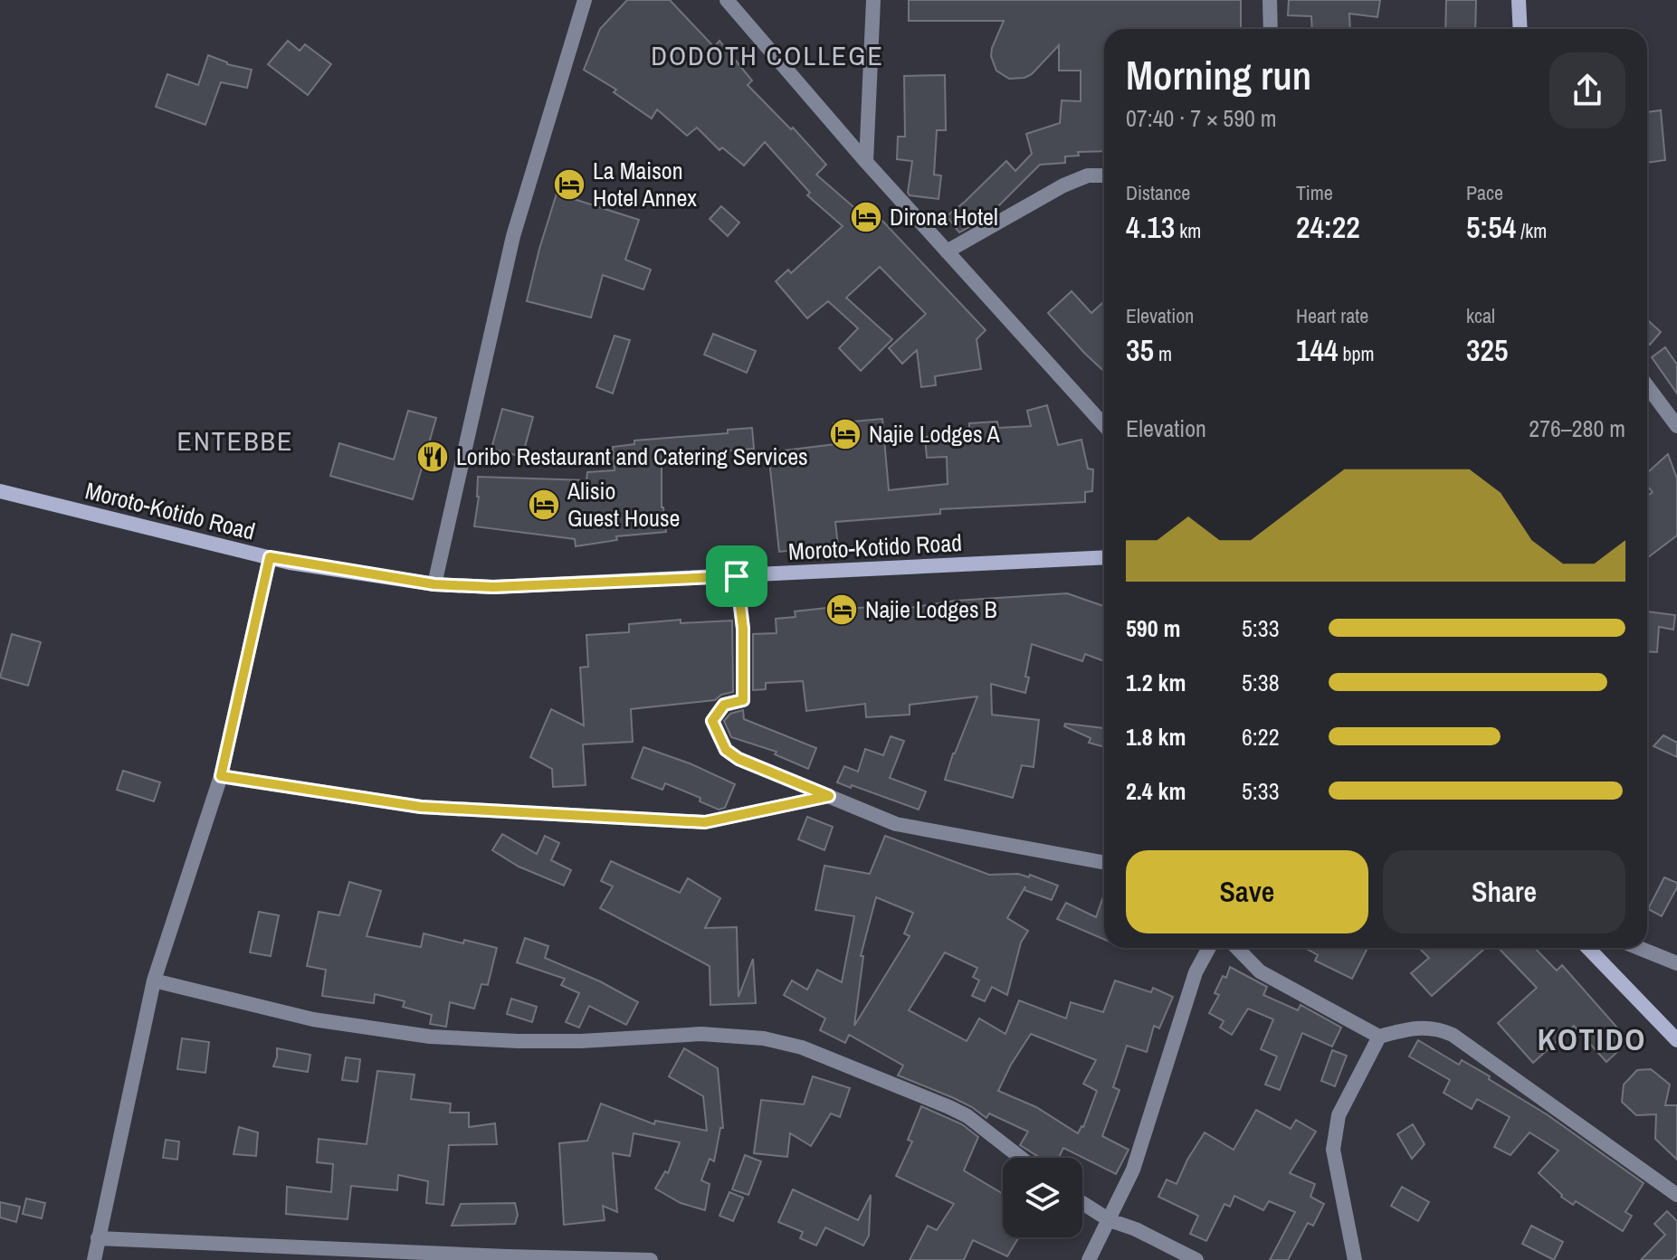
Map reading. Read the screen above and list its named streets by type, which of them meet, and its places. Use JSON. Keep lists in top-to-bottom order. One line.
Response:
{"streets":{"main road":["Moroto-Kotido Road"]},"districts":["DODOTH COLLEGE","ENTEBBE","KOTIDO"],"places":{"hotel":["La Maison Hotel Annex","Dirona Hotel","Najie Lodges A","Alisio Guest House","Najie Lodges B"],"restaurant":["Loribo Restaurant and Catering Services"]},"page":{"heading":["Morning run","07:40 · 7 × 590 m"],"stats":[["Distance","4.13 km"],["Time","24:22"],["Pace","5:54 /km"],["Elevation","35 m"],["Heart rate","144 bpm"],["kcal","325"]],"chart":["Elevation","276–280 m"],"list":[{"name":"590 m","note":"5:33"},{"name":"1.2 km","note":"5:38"},{"name":"1.8 km","note":"6:22"},{"name":"2.4 km","note":"5:33"}],"buttons":["Save","Share"]}}
